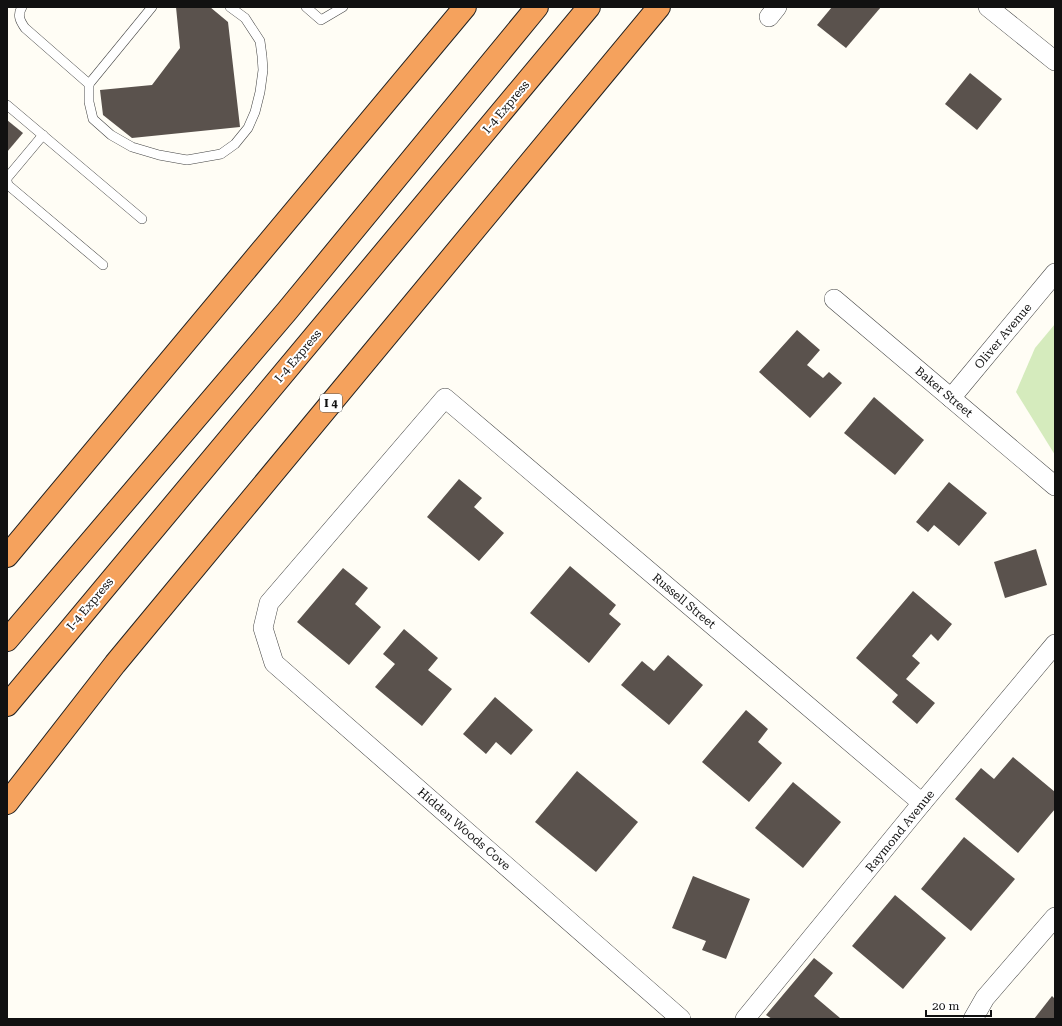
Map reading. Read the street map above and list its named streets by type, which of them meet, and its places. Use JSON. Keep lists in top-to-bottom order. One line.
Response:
{"streets":{"highway":["I-4 Express","I 4"],"street":["Oliver Avenue","Baker Street","Russell Street","Hidden Woods Cove","Raymond Avenue"]},"crossings":[["Oliver Avenue","Baker Street"],["Russell Street","Hidden Woods Cove"],["Russell Street","Raymond Avenue"]],"scale_bar":"20 m"}
